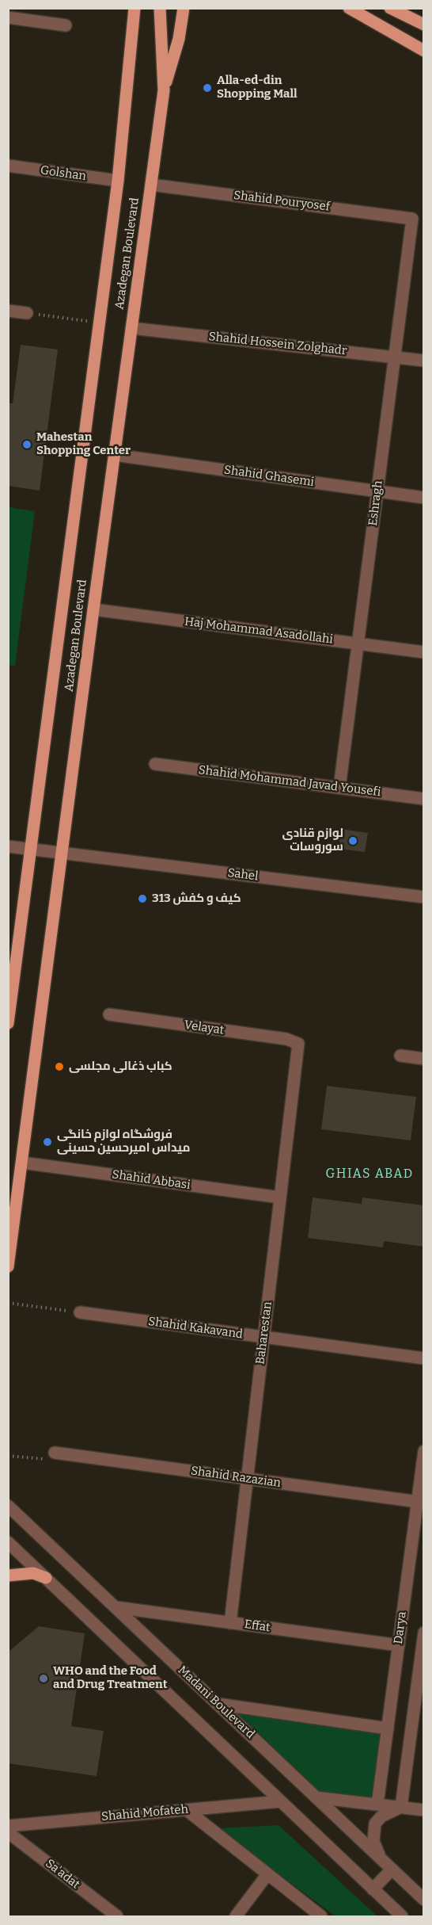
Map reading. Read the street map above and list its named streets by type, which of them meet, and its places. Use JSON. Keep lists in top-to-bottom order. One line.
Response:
{"streets":{"main road":["Azadegan Boulevard"],"street":["Golshan","Shahid Pouryosef","Shahid Hossein Zolghadr","Shahid Ghasemi","Eshragh","Haj Mohammad Asadollahi","Shahid Mohammad Javad Yousefi","Sahel","Velayat","Shahid Abbasi","Shahid Kakavand","Baharestan","Shahid Razazian","Effat","Darya","Madani Boulevard","Shahid Mofateh","Sa'adat"]},"crossings":[["Golshan","Azadegan Boulevard"],["Shahid Pouryosef","Azadegan Boulevard"],["Shahid Pouryosef","Eshragh"],["Azadegan Boulevard","Shahid Hossein Zolghadr"],["Azadegan Boulevard","Shahid Ghasemi"],["Azadegan Boulevard","Haj Mohammad Asadollahi"],["Azadegan Boulevard","Sahel"],["Azadegan Boulevard","Shahid Abbasi"],["Shahid Hossein Zolghadr","Eshragh"],["Shahid Ghasemi","Eshragh"],["Eshragh","Haj Mohammad Asadollahi"],["Eshragh","Shahid Mohammad Javad Yousefi"],["Velayat","Baharestan"],["Shahid Abbasi","Baharestan"],["Shahid Kakavand","Baharestan"],["Baharestan","Shahid Razazian"],["Baharestan","Effat"],["Shahid Razazian","Darya"],["Effat","Darya"],["Effat","Madani Boulevard"]],"districts":["GHIAS ABAD"],"places":["Alla-ed-din Shopping Mall","Mahestan Shopping Center","لوازم قنادی سوروسات","کیف و کفش 313","کباب ذغالی مجلسی","فروشگاه لوازم خانگی میداس امیرحسین حسینی","WHO and the Food and Drug Treatment"]}
